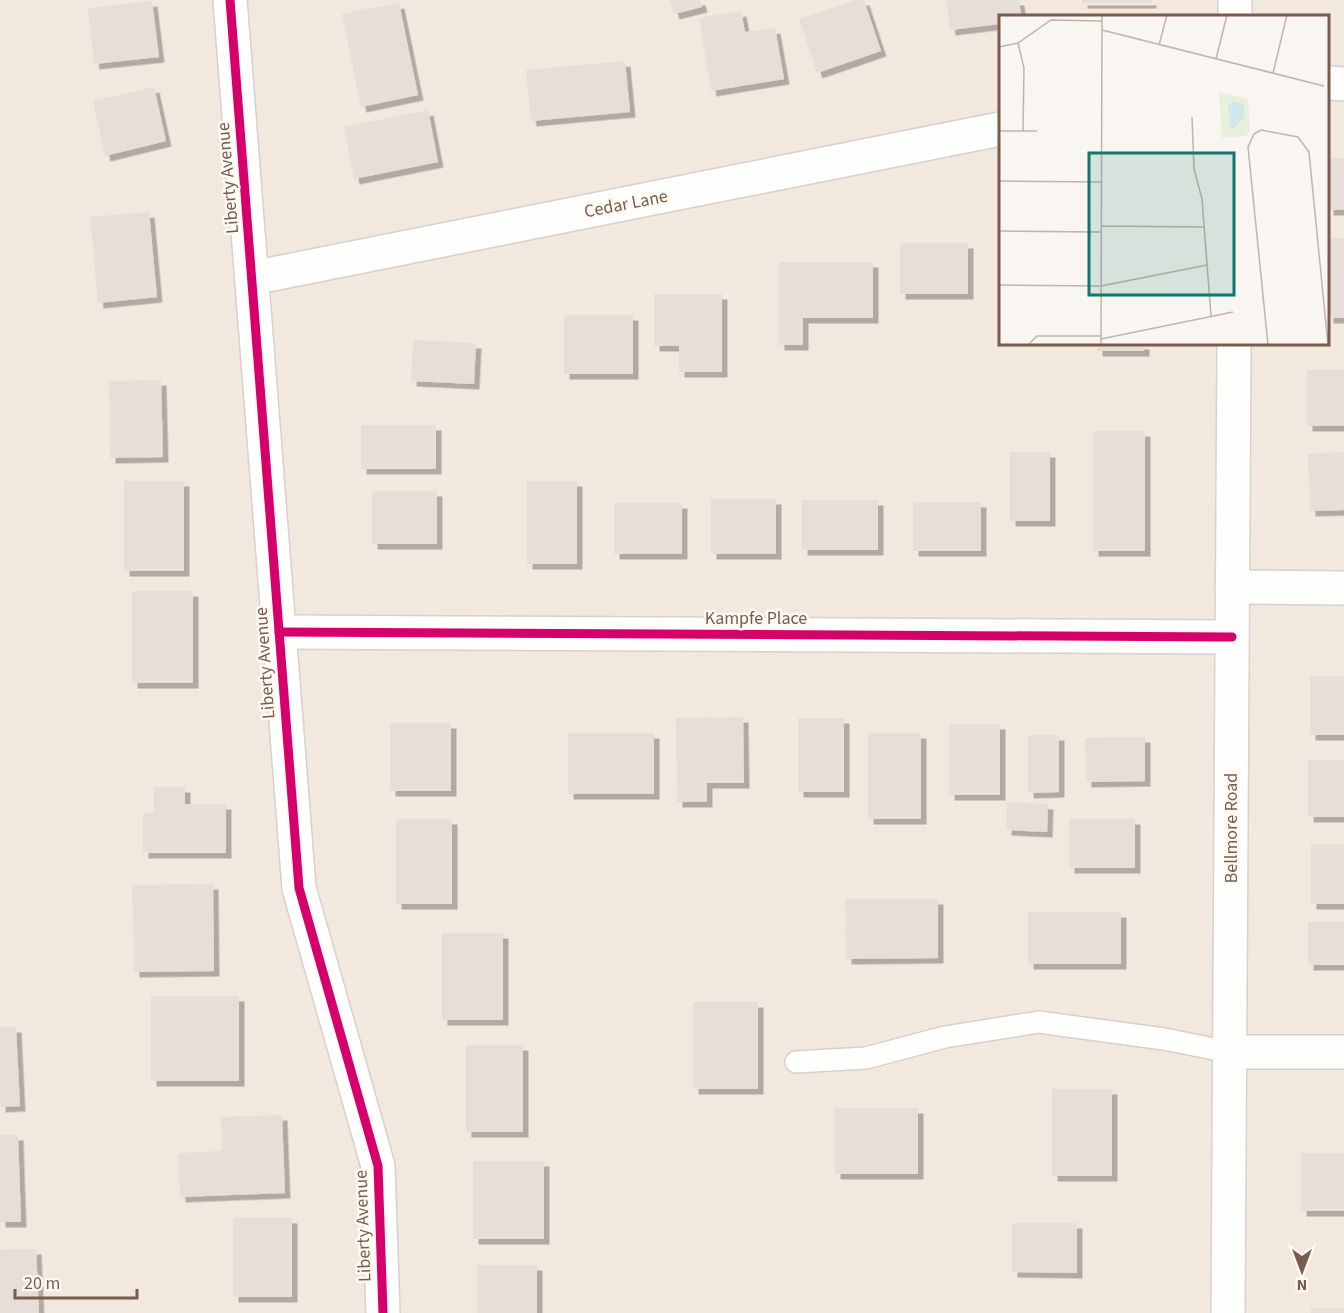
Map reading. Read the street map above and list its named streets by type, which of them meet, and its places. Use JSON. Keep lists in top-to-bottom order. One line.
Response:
{"streets":{"street":["Liberty Avenue","Cedar Lane","Kampfe Place","Bellmore Road"]},"crossings":[["Liberty Avenue","Cedar Lane"],["Liberty Avenue","Kampfe Place"],["Kampfe Place","Bellmore Road"]],"scale_bar":"20 m","north":"bottom"}
